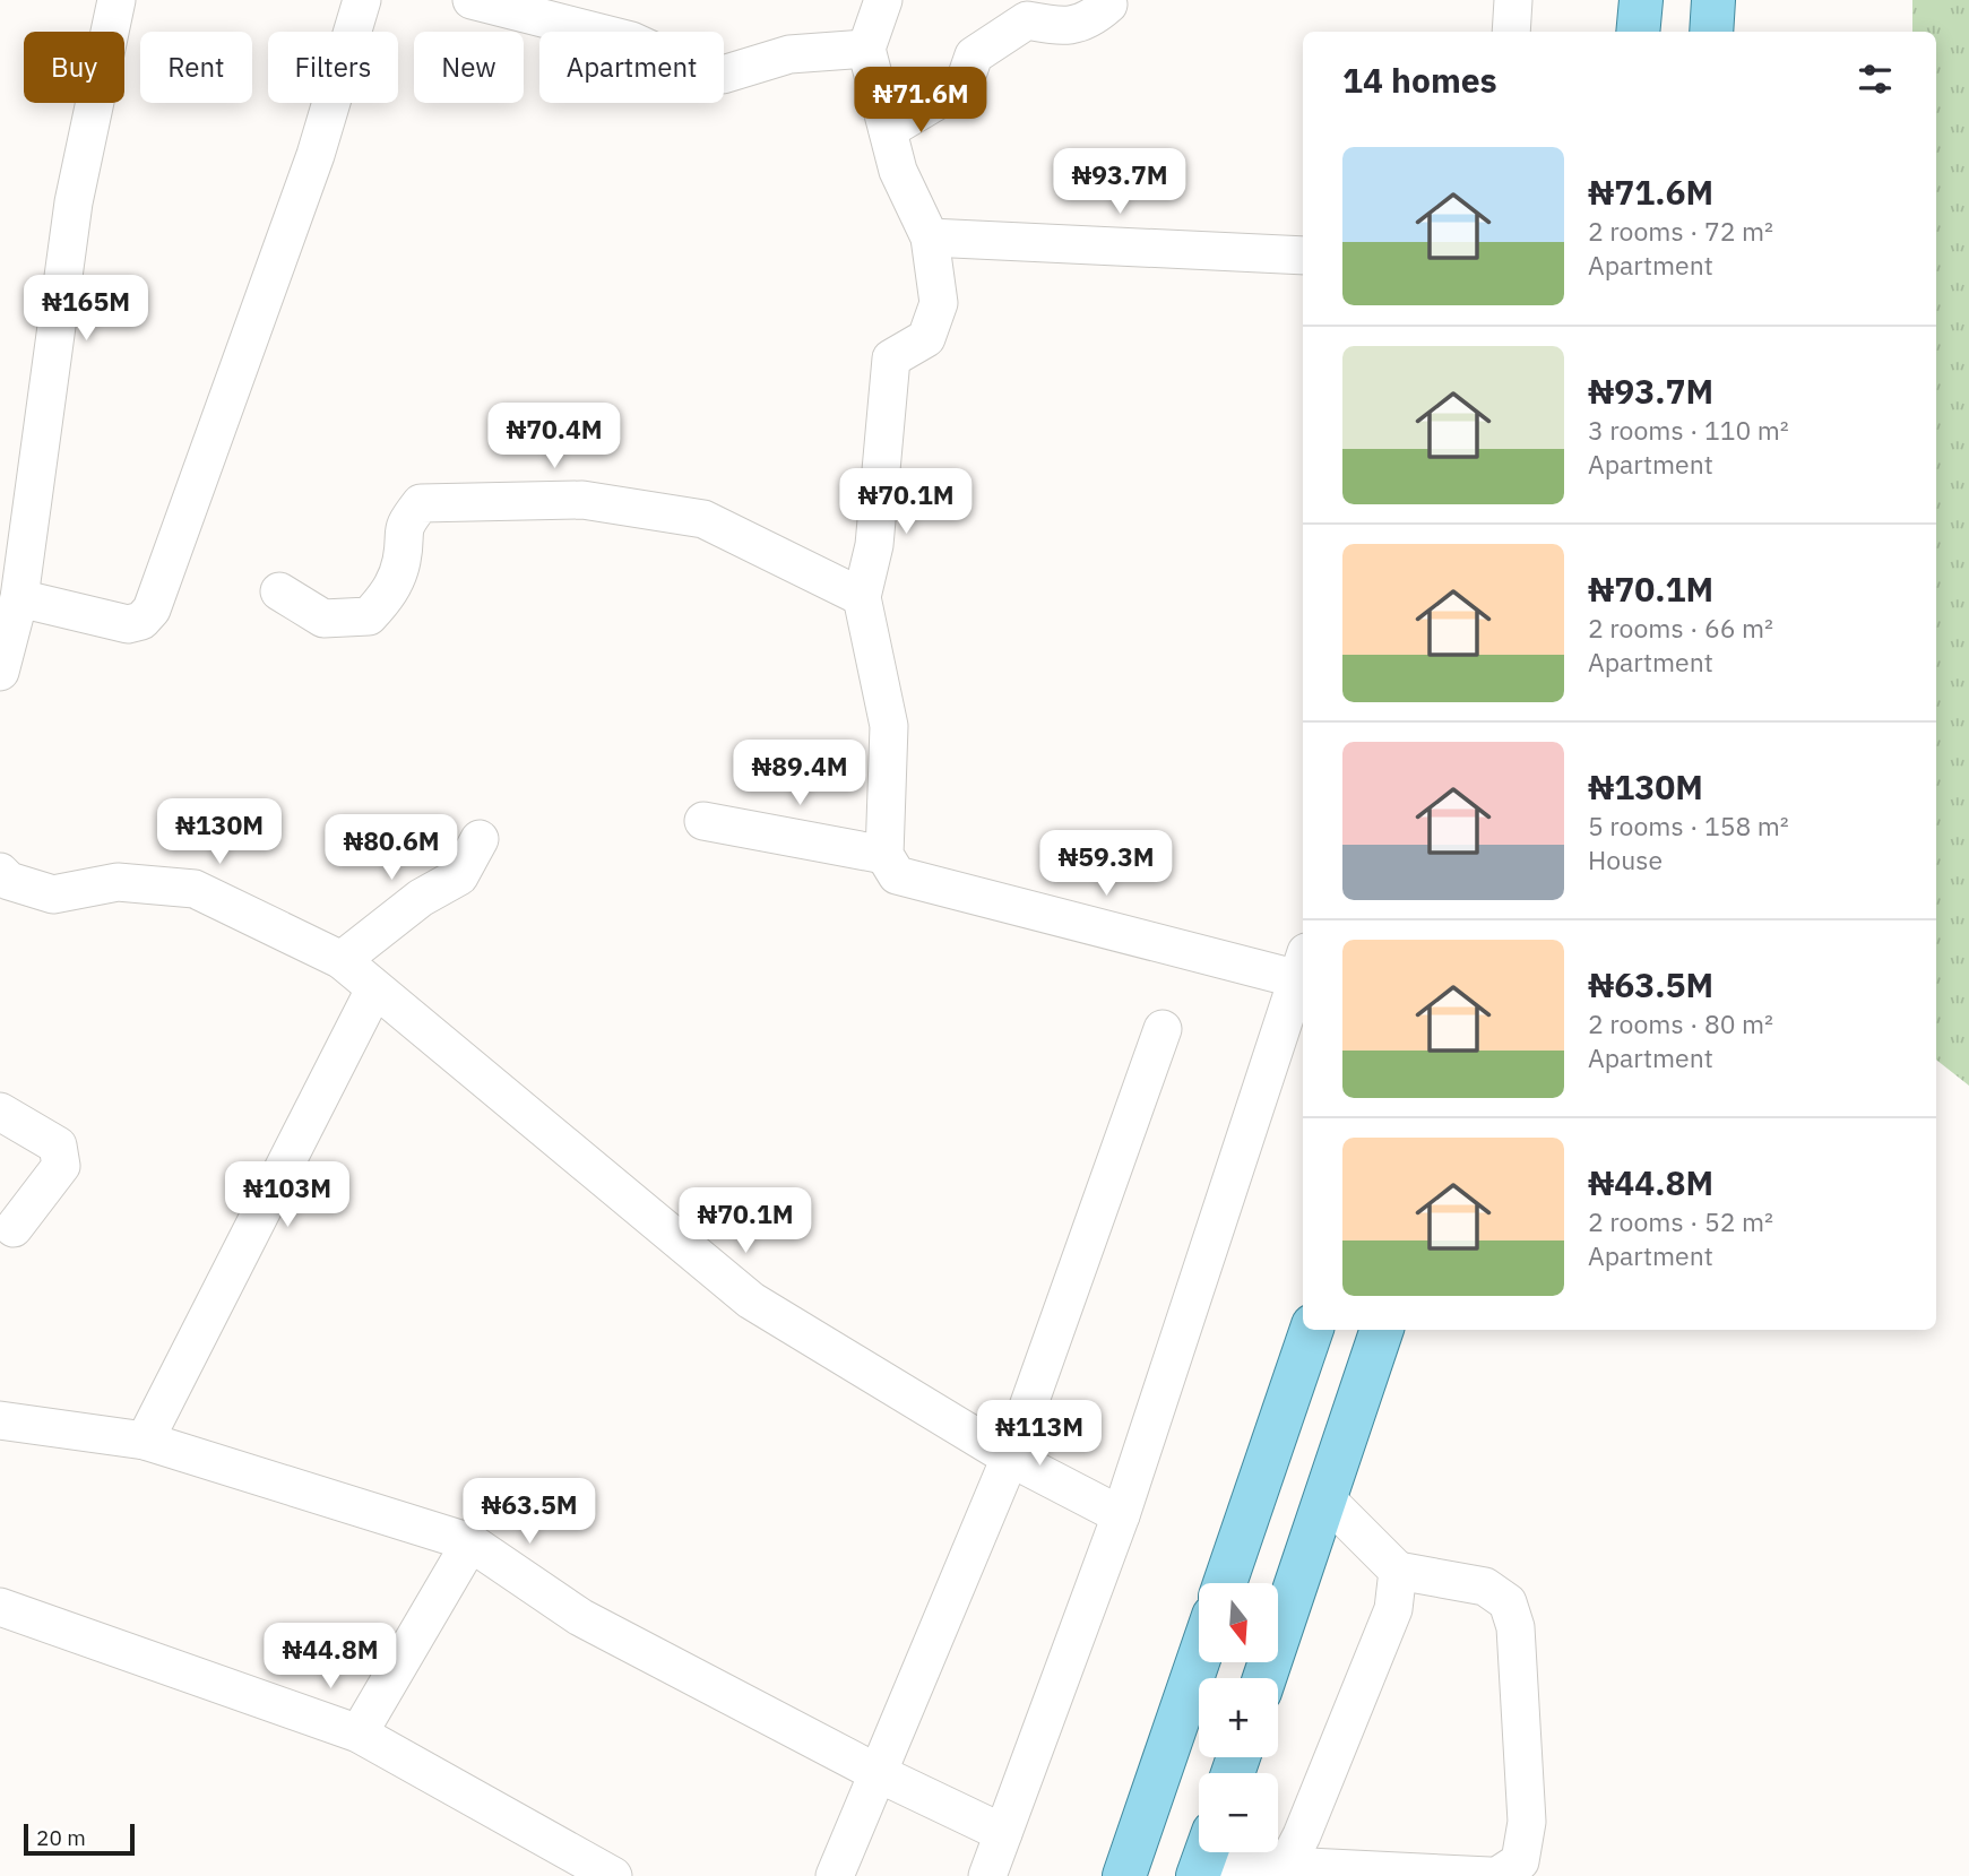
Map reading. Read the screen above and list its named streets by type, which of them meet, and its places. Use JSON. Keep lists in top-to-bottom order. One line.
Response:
{"scale_bar":"20 m","north":"bottom","page":{"chip":["Buy","Rent","Filters","New","Apartment"],"heading":"14 homes","price":["₦71.6M","₦93.7M","₦165M","₦70.4M","₦70.1M","₦89.4M","₦130M","₦80.6M","₦59.3M","₦103M","₦70.1M","₦113M","₦63.5M","₦44.8M"],"list":[{"name":"₦71.6M","note":"2 rooms · 72 m² · Apartment"},{"name":"₦93.7M","note":"3 rooms · 110 m² · Apartment"},{"name":"₦70.1M","note":"2 rooms · 66 m² · Apartment"},{"name":"₦130M","note":"5 rooms · 158 m² · House"},{"name":"₦63.5M","note":"2 rooms · 80 m² · Apartment"},{"name":"₦44.8M","note":"2 rooms · 52 m² · Apartment"}],"map_buttons":["+","−"],"scale":"20 m"}}
